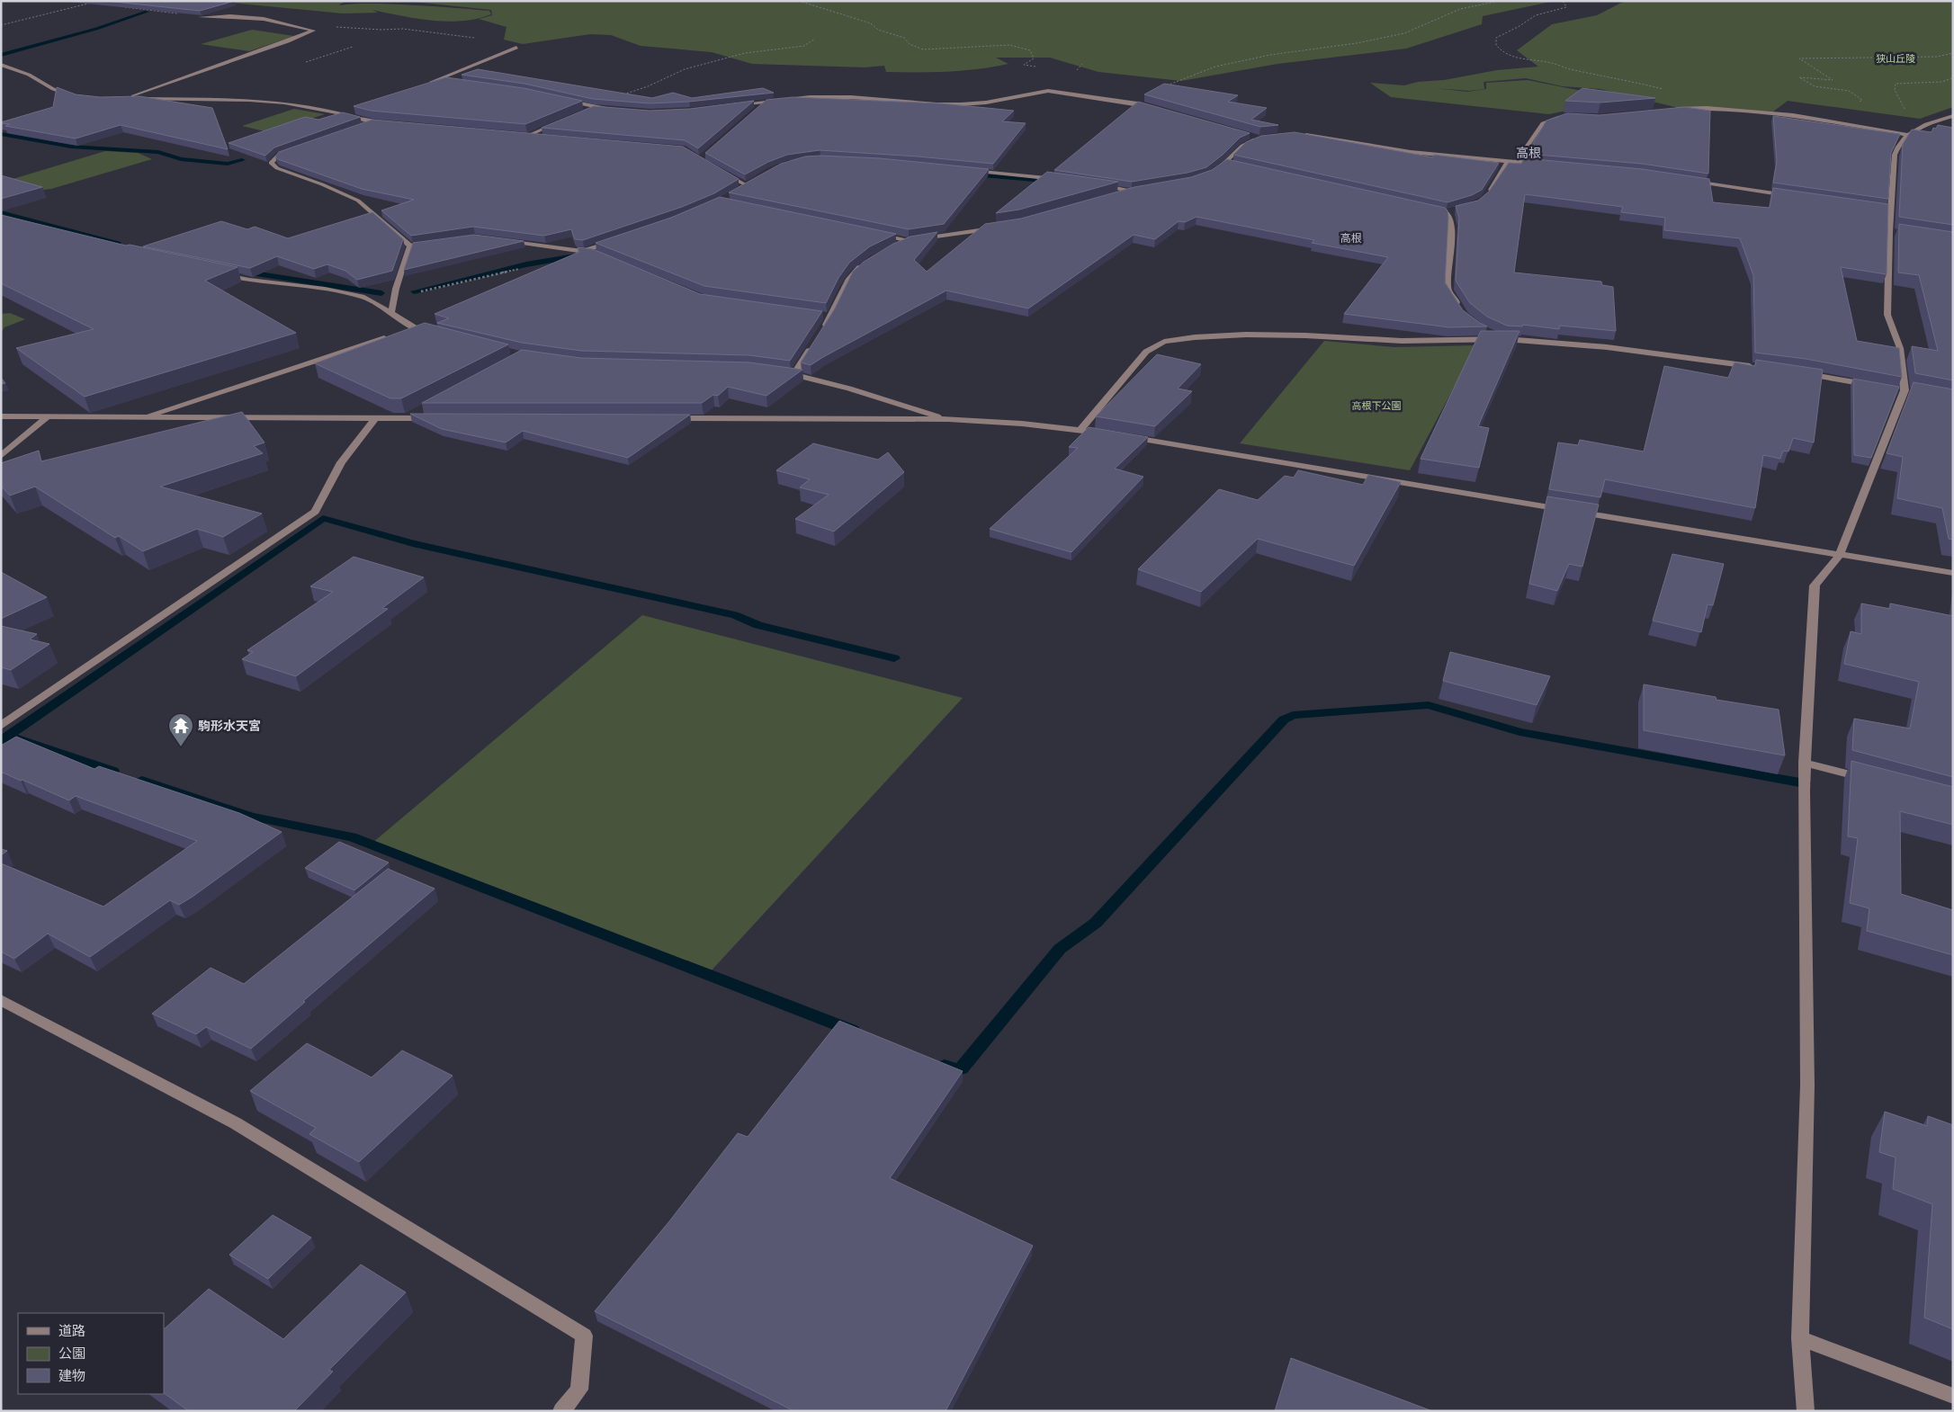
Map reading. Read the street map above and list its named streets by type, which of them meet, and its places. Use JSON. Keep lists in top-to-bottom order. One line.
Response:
{"districts":["高根","高根"],"parks":["狭山丘陵","高根下公園"],"places":{"temple":["駒形水天宮"]},"legend":["道路","公園","建物"]}
